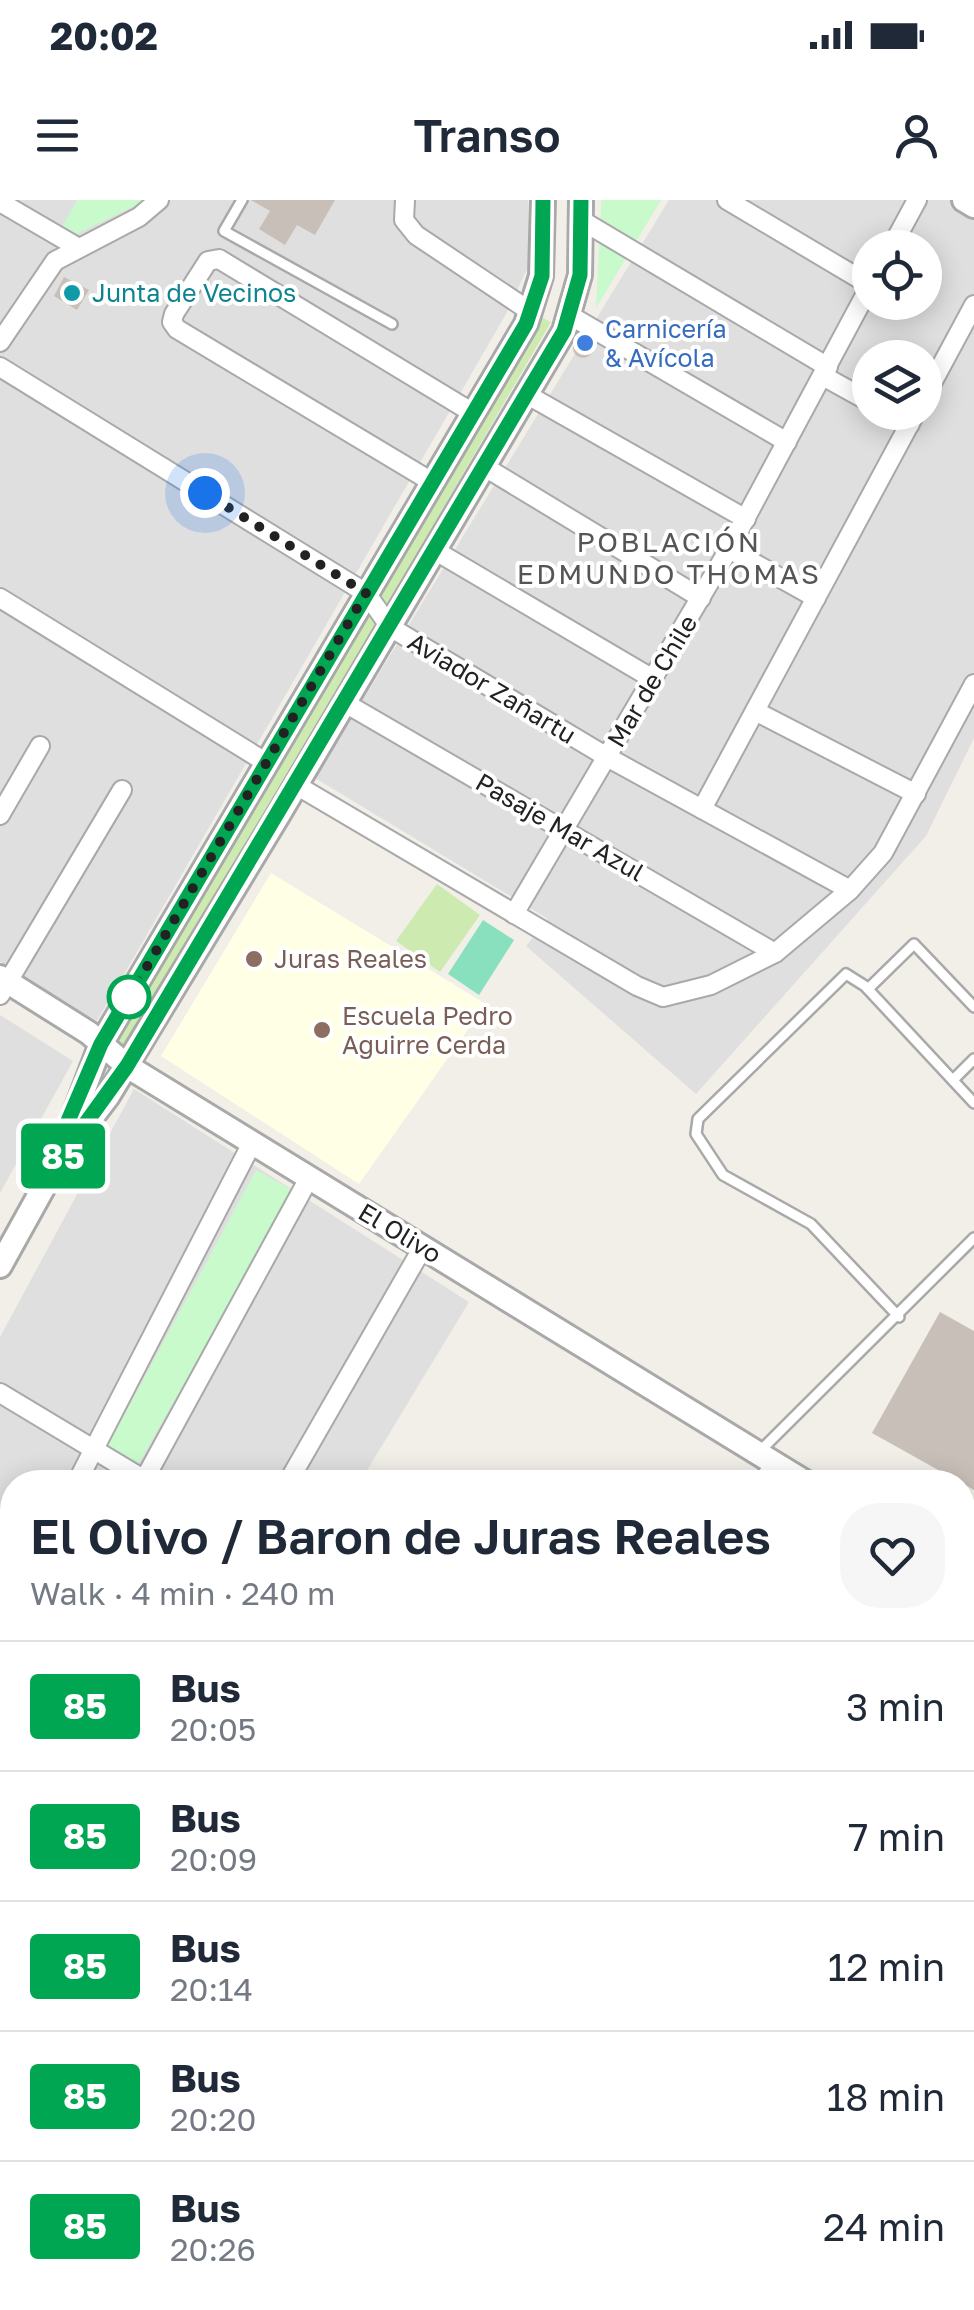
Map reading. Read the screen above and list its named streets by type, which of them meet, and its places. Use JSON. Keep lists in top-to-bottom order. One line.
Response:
{"streets":{"street":["Mar de Chile","Aviador Zañartu","Pasaje Mar Azul","El Olivo"]},"crossings":[["Mar de Chile","Aviador Zañartu"],["Mar de Chile","Pasaje Mar Azul"]],"districts":["POBLACIÓN EDMUNDO THOMAS"],"places":["Junta de Vecinos","Carnicería & Avícola","Juras Reales","Escuela Pedro Aguirre Cerda"],"lines":["bus line 85"],"page":{"status":"20:02","header":"Transo","on_map":"85","heading":["El Olivo / Baron de Juras Reales","Walk · 4 min · 240 m"],"list":[{"mark":"85","name":"Bus","note":"20:05","value":"3 min"},{"mark":"85","name":"Bus","note":"20:09","value":"7 min"},{"mark":"85","name":"Bus","note":"20:14","value":"12 min"},{"mark":"85","name":"Bus","note":"20:20","value":"18 min"},{"mark":"85","name":"Bus","note":"20:26","value":"24 min"}]}}
